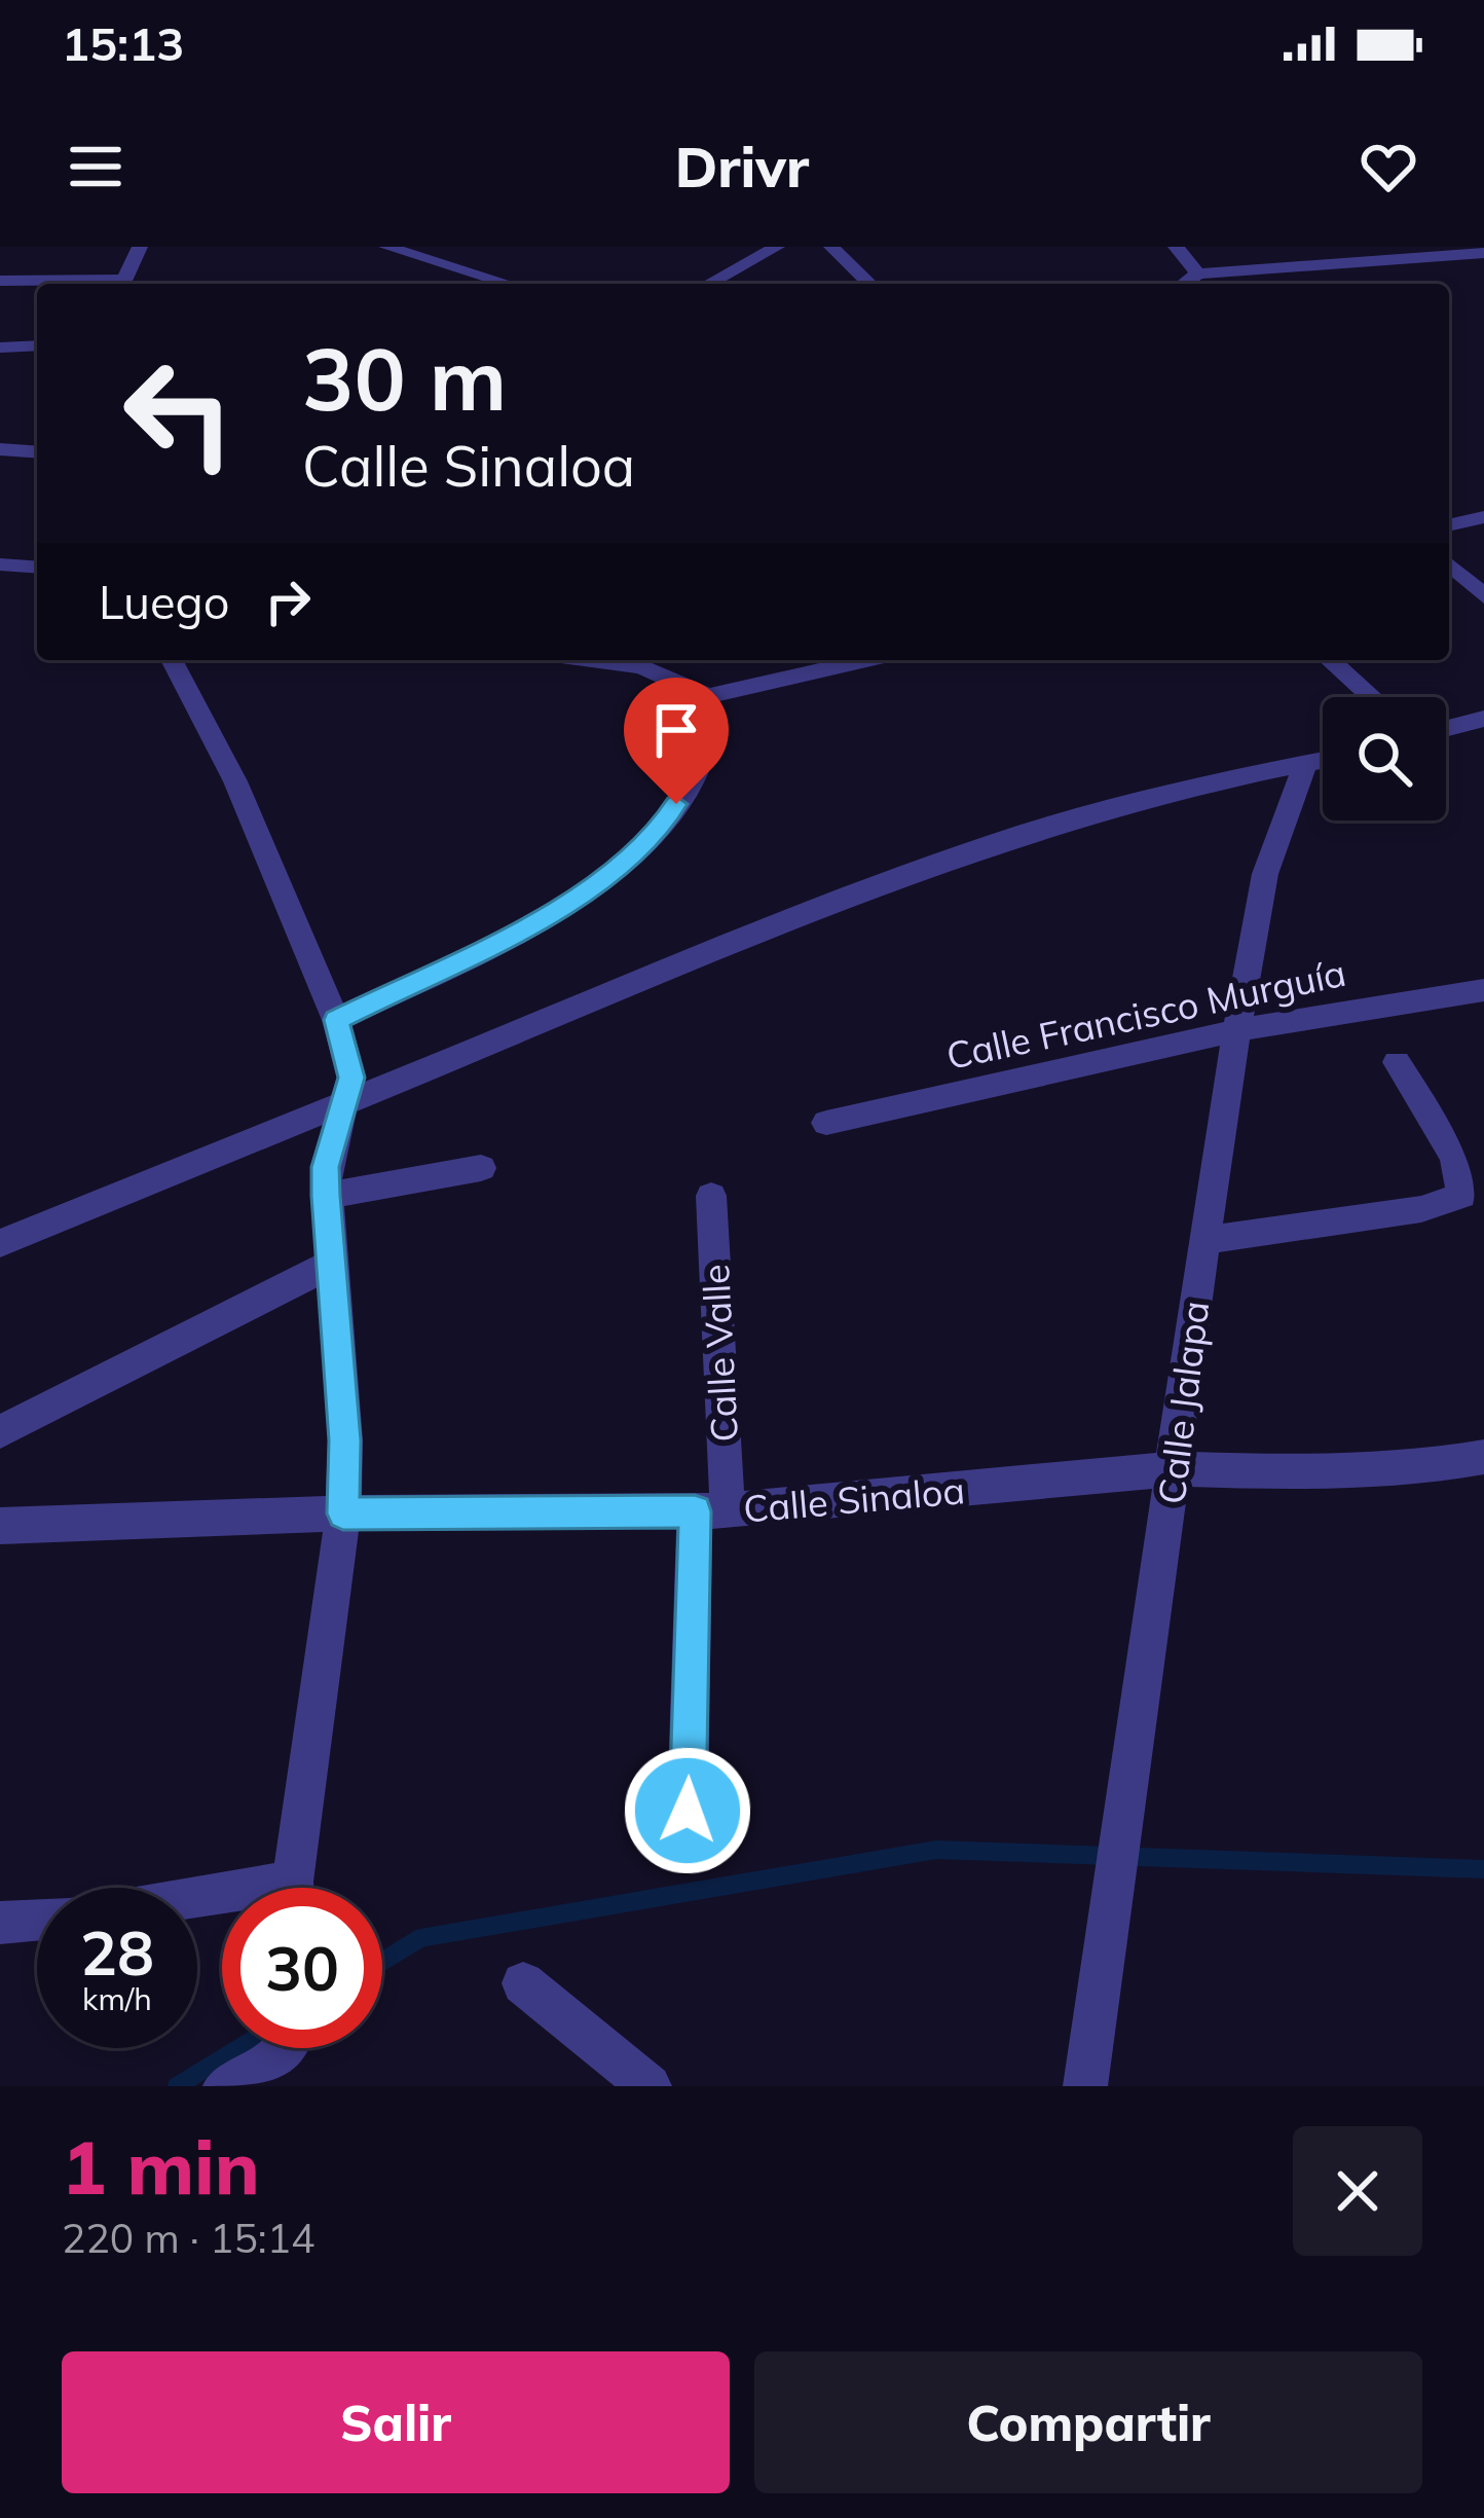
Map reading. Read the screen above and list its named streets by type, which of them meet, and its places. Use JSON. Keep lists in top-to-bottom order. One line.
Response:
{"streets":{"street":["Calle Francisco Murguía","Calle Valle","Calle Jalapa","Calle Sinaloa"]},"crossings":[["Calle Francisco Murguía","Calle Jalapa"],["Calle Valle","Calle Sinaloa"],["Calle Jalapa","Calle Sinaloa"]],"page":{"status":"15:13","header":"Drivr","turn":["30 m","Calle Sinaloa"],"then":"Luego","speed":"28 km/h","limit":"30","heading":["1 min","220 m · 15:14"],"buttons":["Salir","Compartir"]}}
